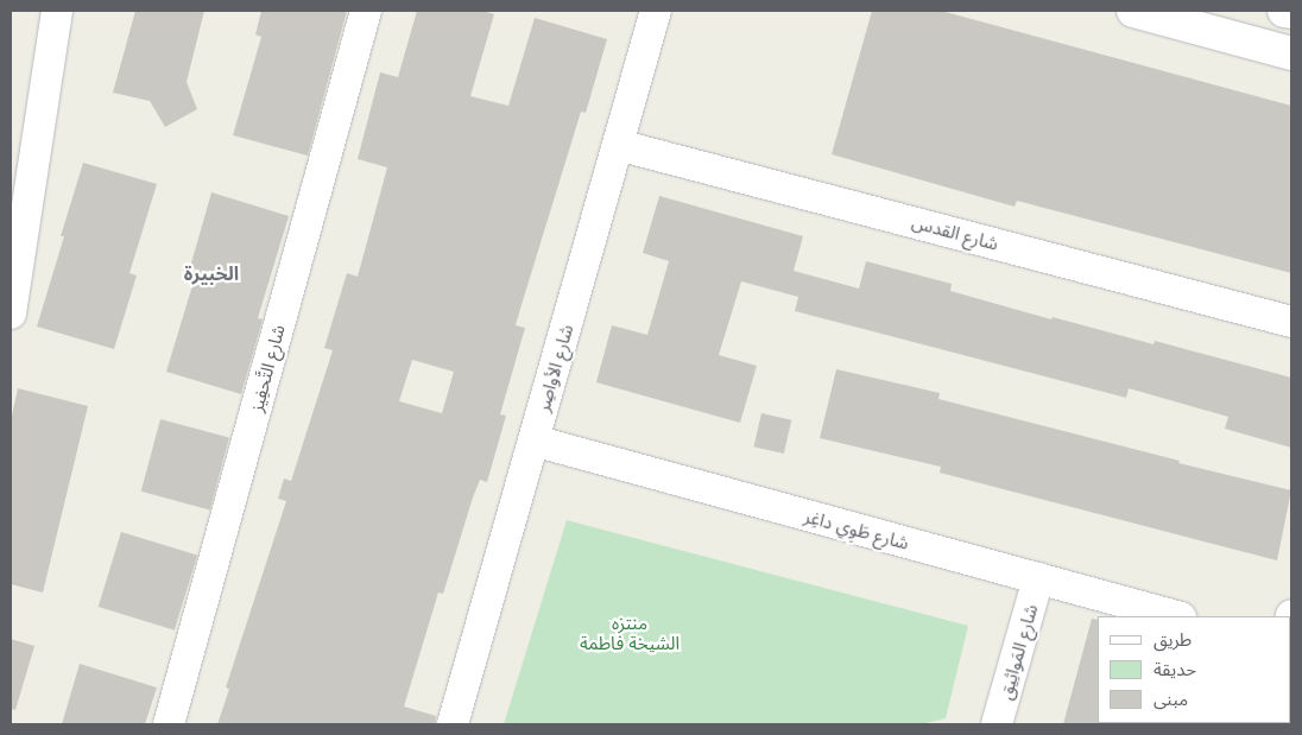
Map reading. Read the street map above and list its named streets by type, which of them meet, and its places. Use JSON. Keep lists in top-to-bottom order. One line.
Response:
{"streets":{"street":["شارع القدس","شارع التَّحفِيز","شارع الأواصِر","شارع طَوِي داغِر","شارع المَواثِيق"]},"crossings":[["شارع القدس","شارع الأواصِر"],["شارع الأواصِر","شارع طَوِي داغِر"],["شارع طَوِي داغِر","شارع المَواثِيق"]],"districts":["الخبيرة"],"parks":["منتزه الشيخة فاطمة"],"legend":["طريق","حديقة","مبنى"]}
